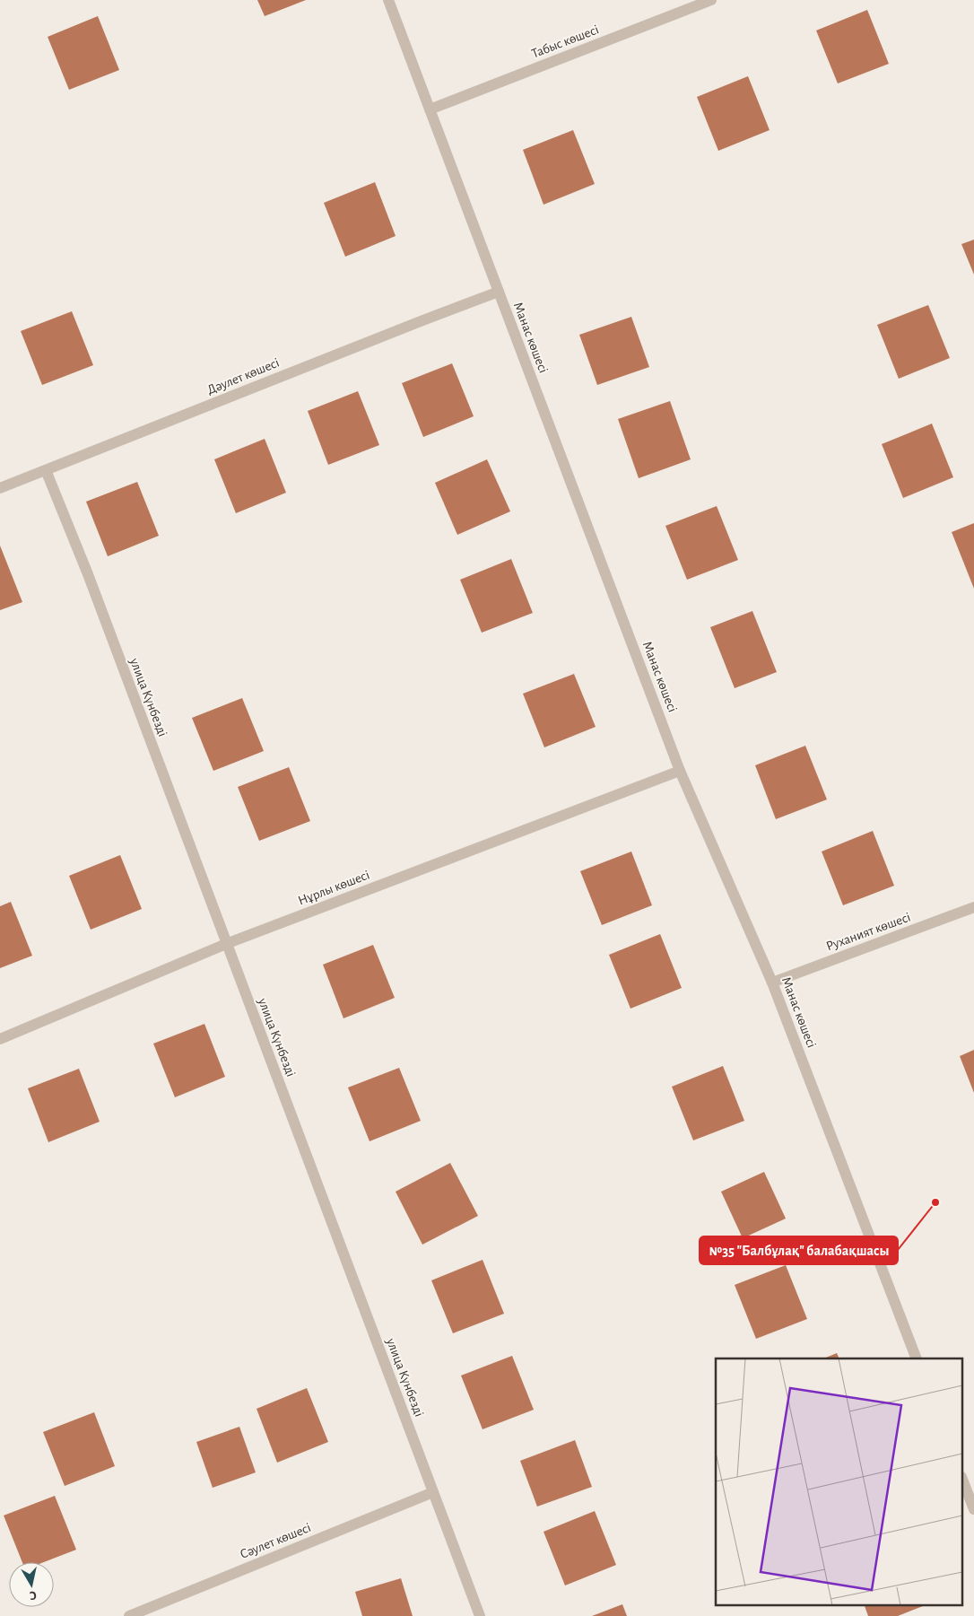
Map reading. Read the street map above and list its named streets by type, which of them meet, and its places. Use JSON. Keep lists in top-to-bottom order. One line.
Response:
{"streets":{"street":["Табыс көшесі","Манас көшесі","Дәулет көшесі","улица Күнбезді","Нұрлы көшесі","Руханият көшесі","Сәулет көшесі"]},"crossings":[["Табыс көшесі","Манас көшесі"],["Манас көшесі","Дәулет көшесі"],["Манас көшесі","Нұрлы көшесі"],["Манас көшесі","Руханият көшесі"],["Дәулет көшесі","улица Күнбезді"],["улица Күнбезді","Нұрлы көшесі"],["улица Күнбезді","Сәулет көшесі"]],"places":["№35 \"Балбұлақ\" балабақшасы"],"north":"bottom"}
